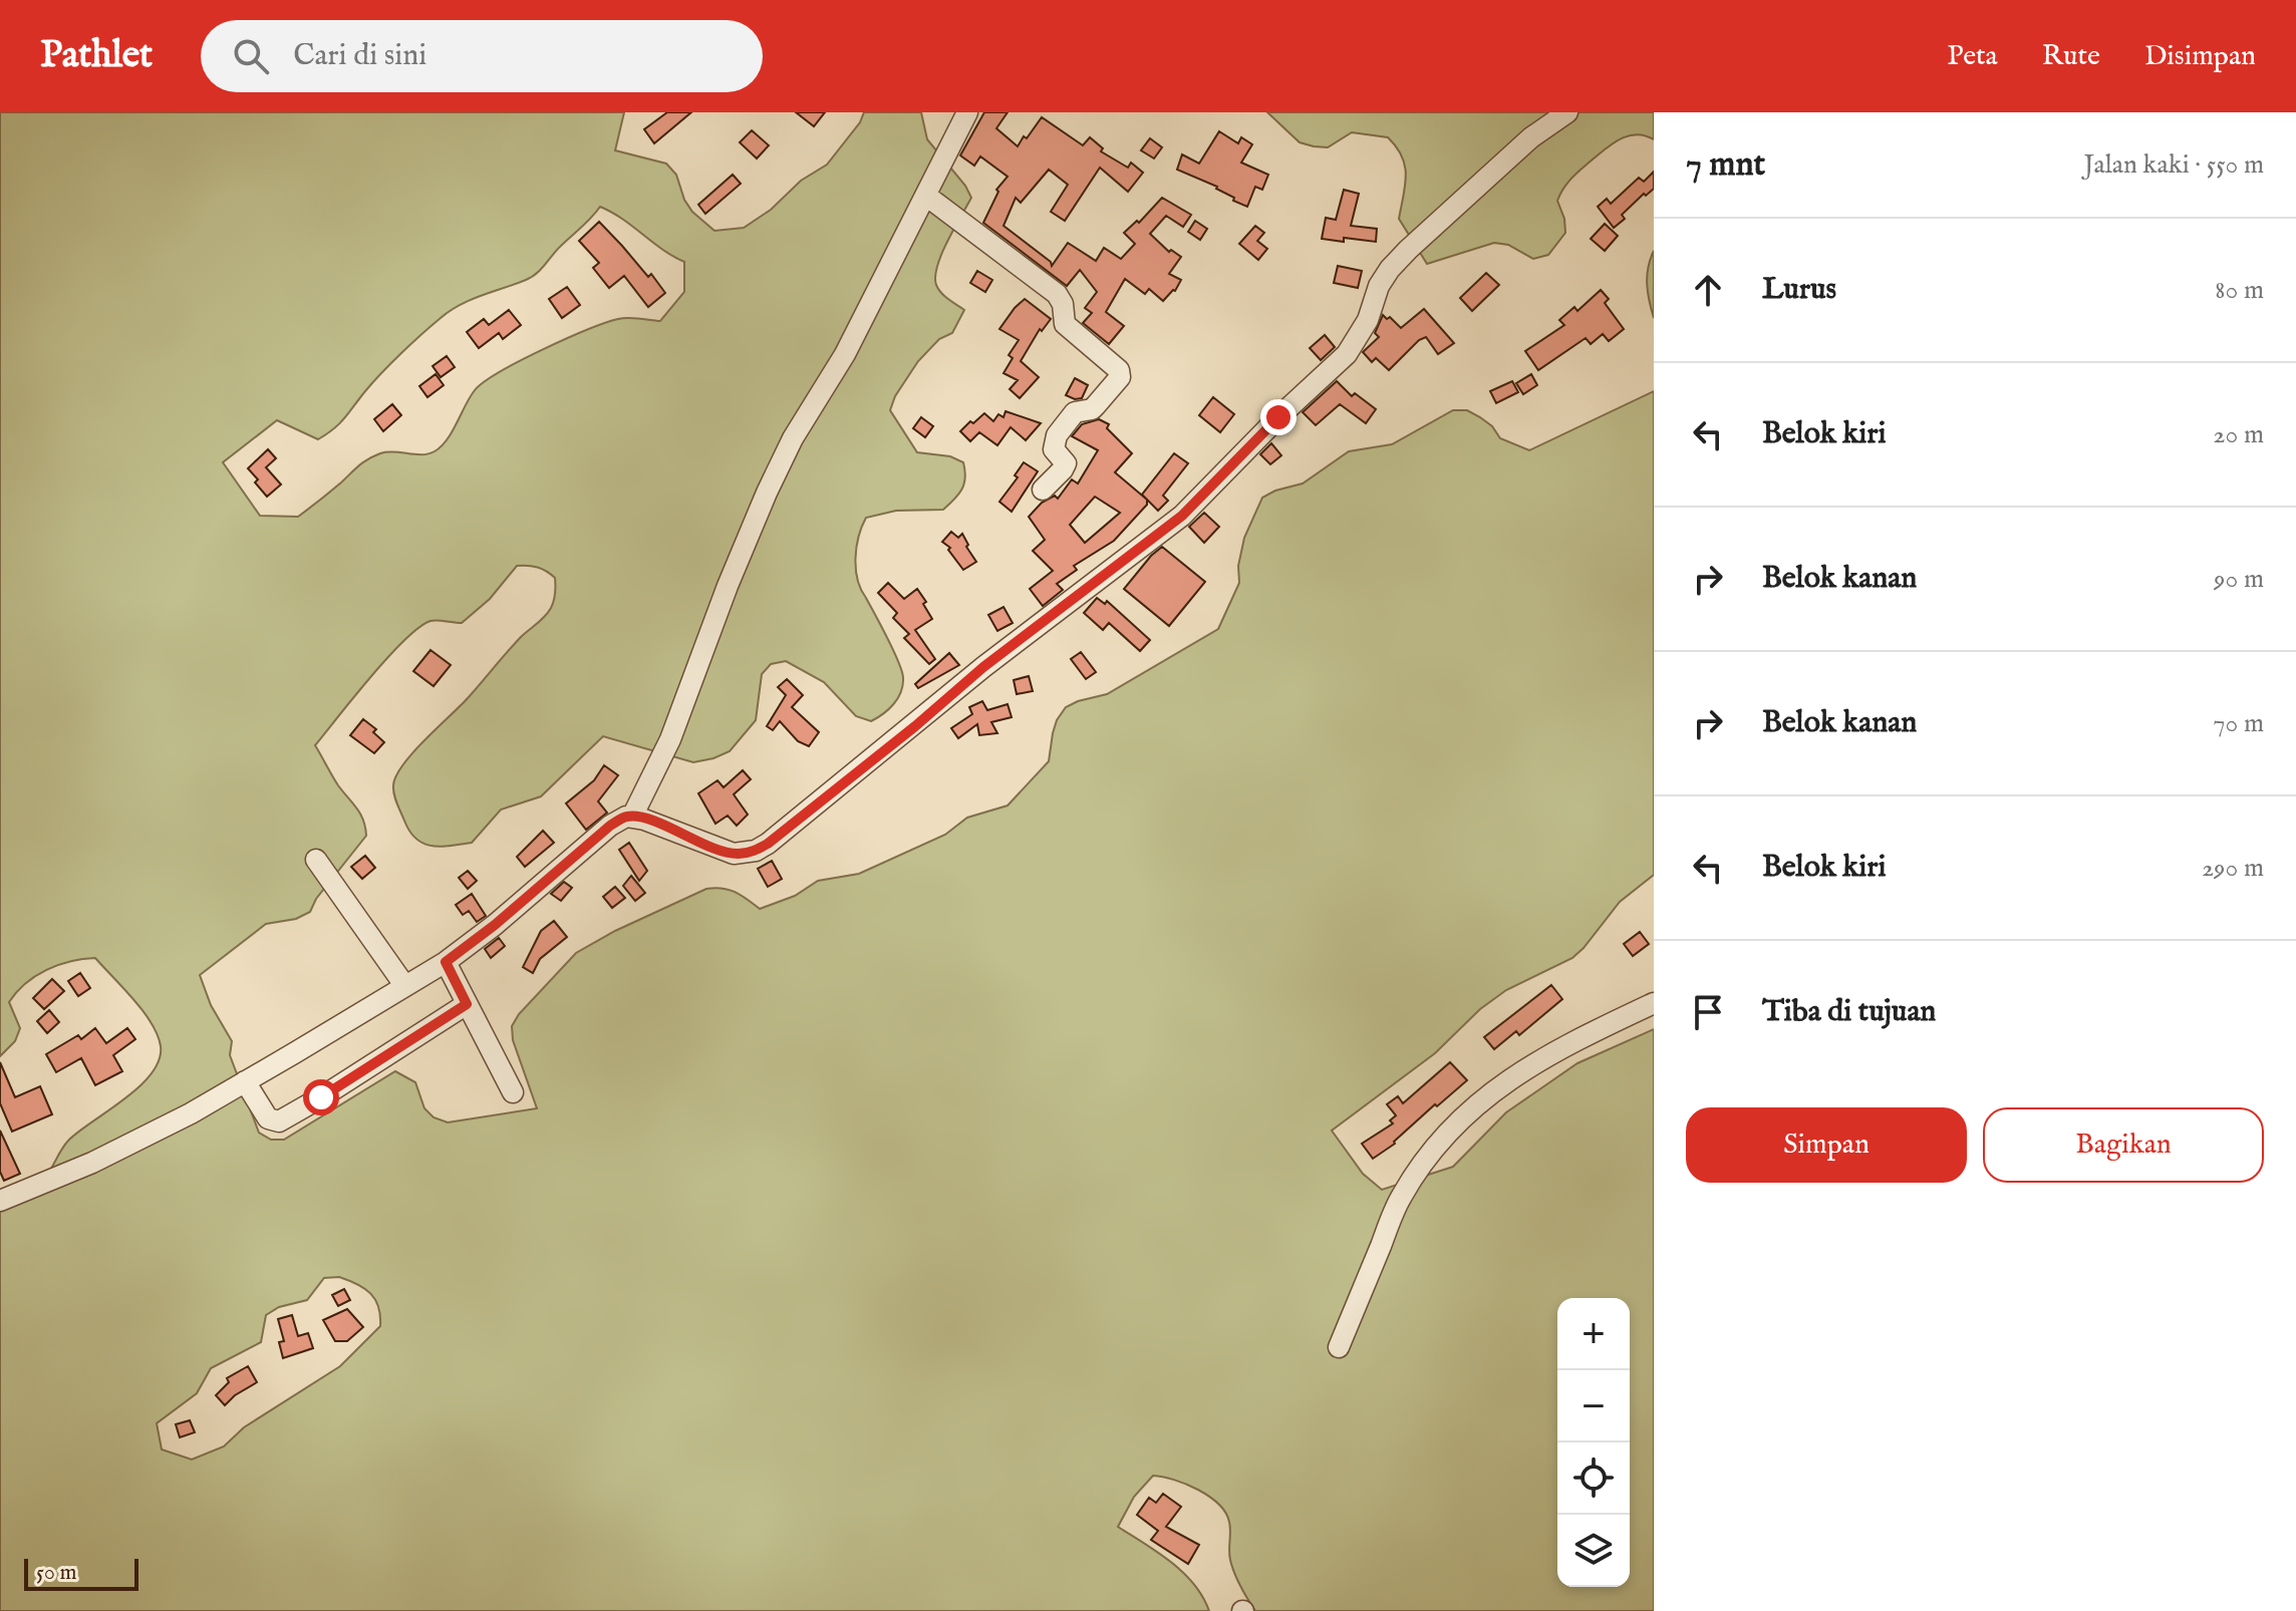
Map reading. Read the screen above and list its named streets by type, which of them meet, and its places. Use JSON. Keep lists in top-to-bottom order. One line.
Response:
{"scale_bar":"50 m","page":{"header":"Pathlet","search":"Cari di sini","nav":["Peta","Rute","Disimpan"],"heading":["7 mnt","Jalan kaki · 550 m"],"list":[["Lurus","80 m"],["Belok kiri","20 m"],["Belok kanan","90 m"],["Belok kanan","70 m"],["Belok kiri","290 m"],"Tiba di tujuan"],"buttons":["Simpan","Bagikan"],"map_buttons":["+","−"],"scale":"50 m"}}
